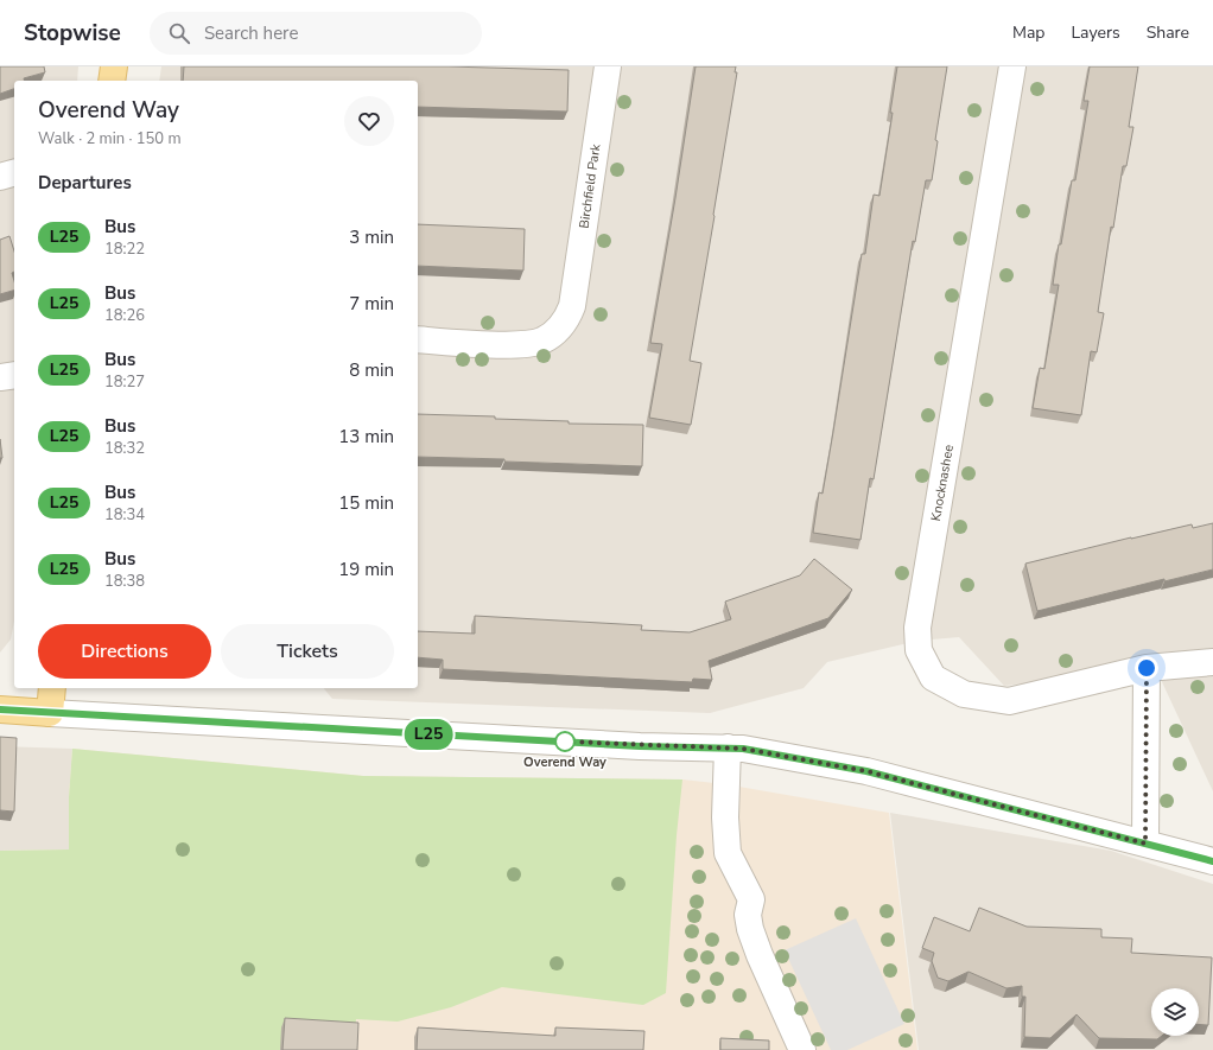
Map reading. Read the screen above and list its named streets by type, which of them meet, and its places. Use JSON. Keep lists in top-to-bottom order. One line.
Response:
{"streets":{"street":["Birchfield Park","Knocknashee"]},"places":["Overend Way"],"lines":["bus line L25"],"page":{"header":"Stopwise","search":"Search here","nav":["Map","Layers","Share"],"on_map":"L25","heading":[["Overend Way","Walk · 2 min · 150 m"],"Departures"],"list":[{"mark":"L25","name":"Bus","note":"18:22","value":"3 min"},{"mark":"L25","name":"Bus","note":"18:26","value":"7 min"},{"mark":"L25","name":"Bus","note":"18:27","value":"8 min"},{"mark":"L25","name":"Bus","note":"18:32","value":"13 min"},{"mark":"L25","name":"Bus","note":"18:34","value":"15 min"},{"mark":"L25","name":"Bus","note":"18:38","value":"19 min"}],"buttons":["Directions","Tickets"]}}
